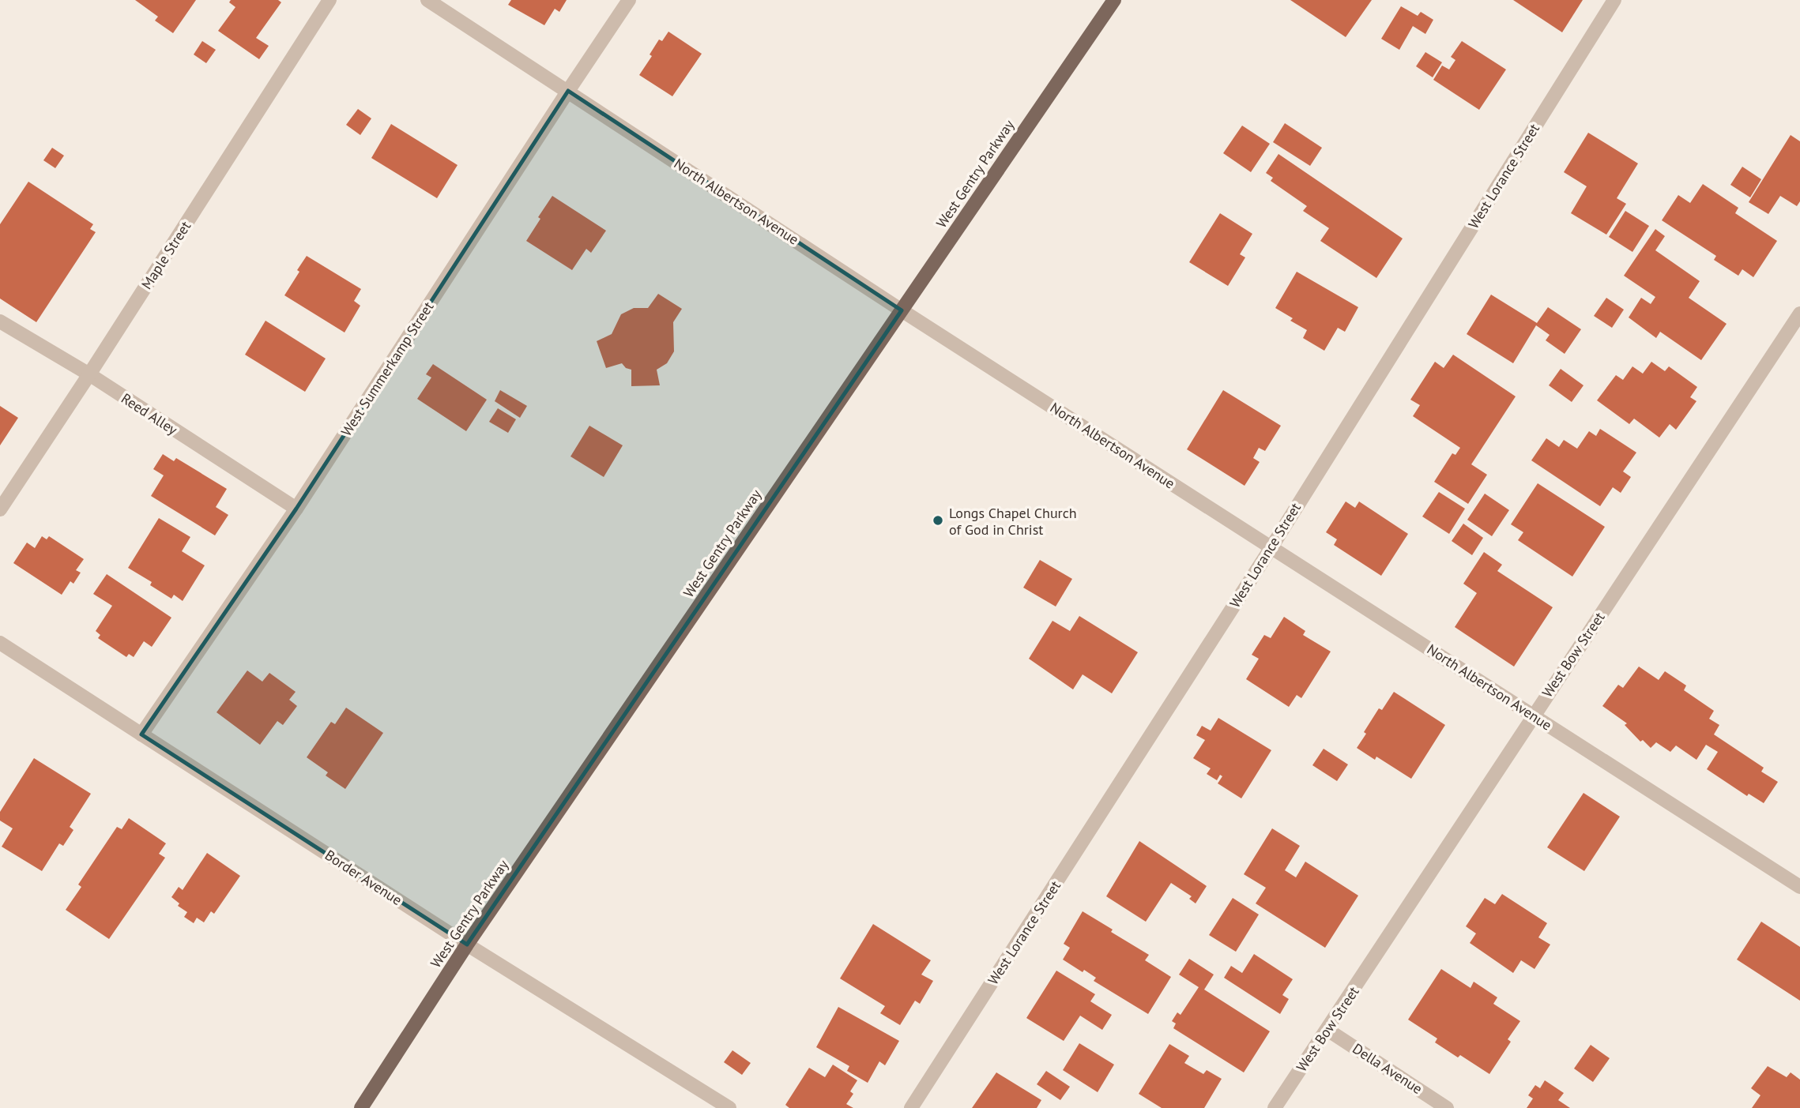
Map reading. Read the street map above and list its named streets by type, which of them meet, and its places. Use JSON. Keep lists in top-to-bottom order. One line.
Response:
{"streets":{"main road":["West Gentry Parkway"],"street":["West Lorance Street","North Albertson Avenue","Maple Street","West Summerkamp Street","Reed Alley","West Bow Street","Border Avenue","Della Avenue"]},"crossings":[["West Gentry Parkway","North Albertson Avenue"],["West Gentry Parkway","Border Avenue"],["West Lorance Street","North Albertson Avenue"],["North Albertson Avenue","West Summerkamp Street"],["North Albertson Avenue","West Bow Street"],["Maple Street","Reed Alley"],["West Summerkamp Street","Reed Alley"],["West Summerkamp Street","Border Avenue"],["West Bow Street","Della Avenue"]],"places":["Longs Chapel Church of God in Christ"]}
